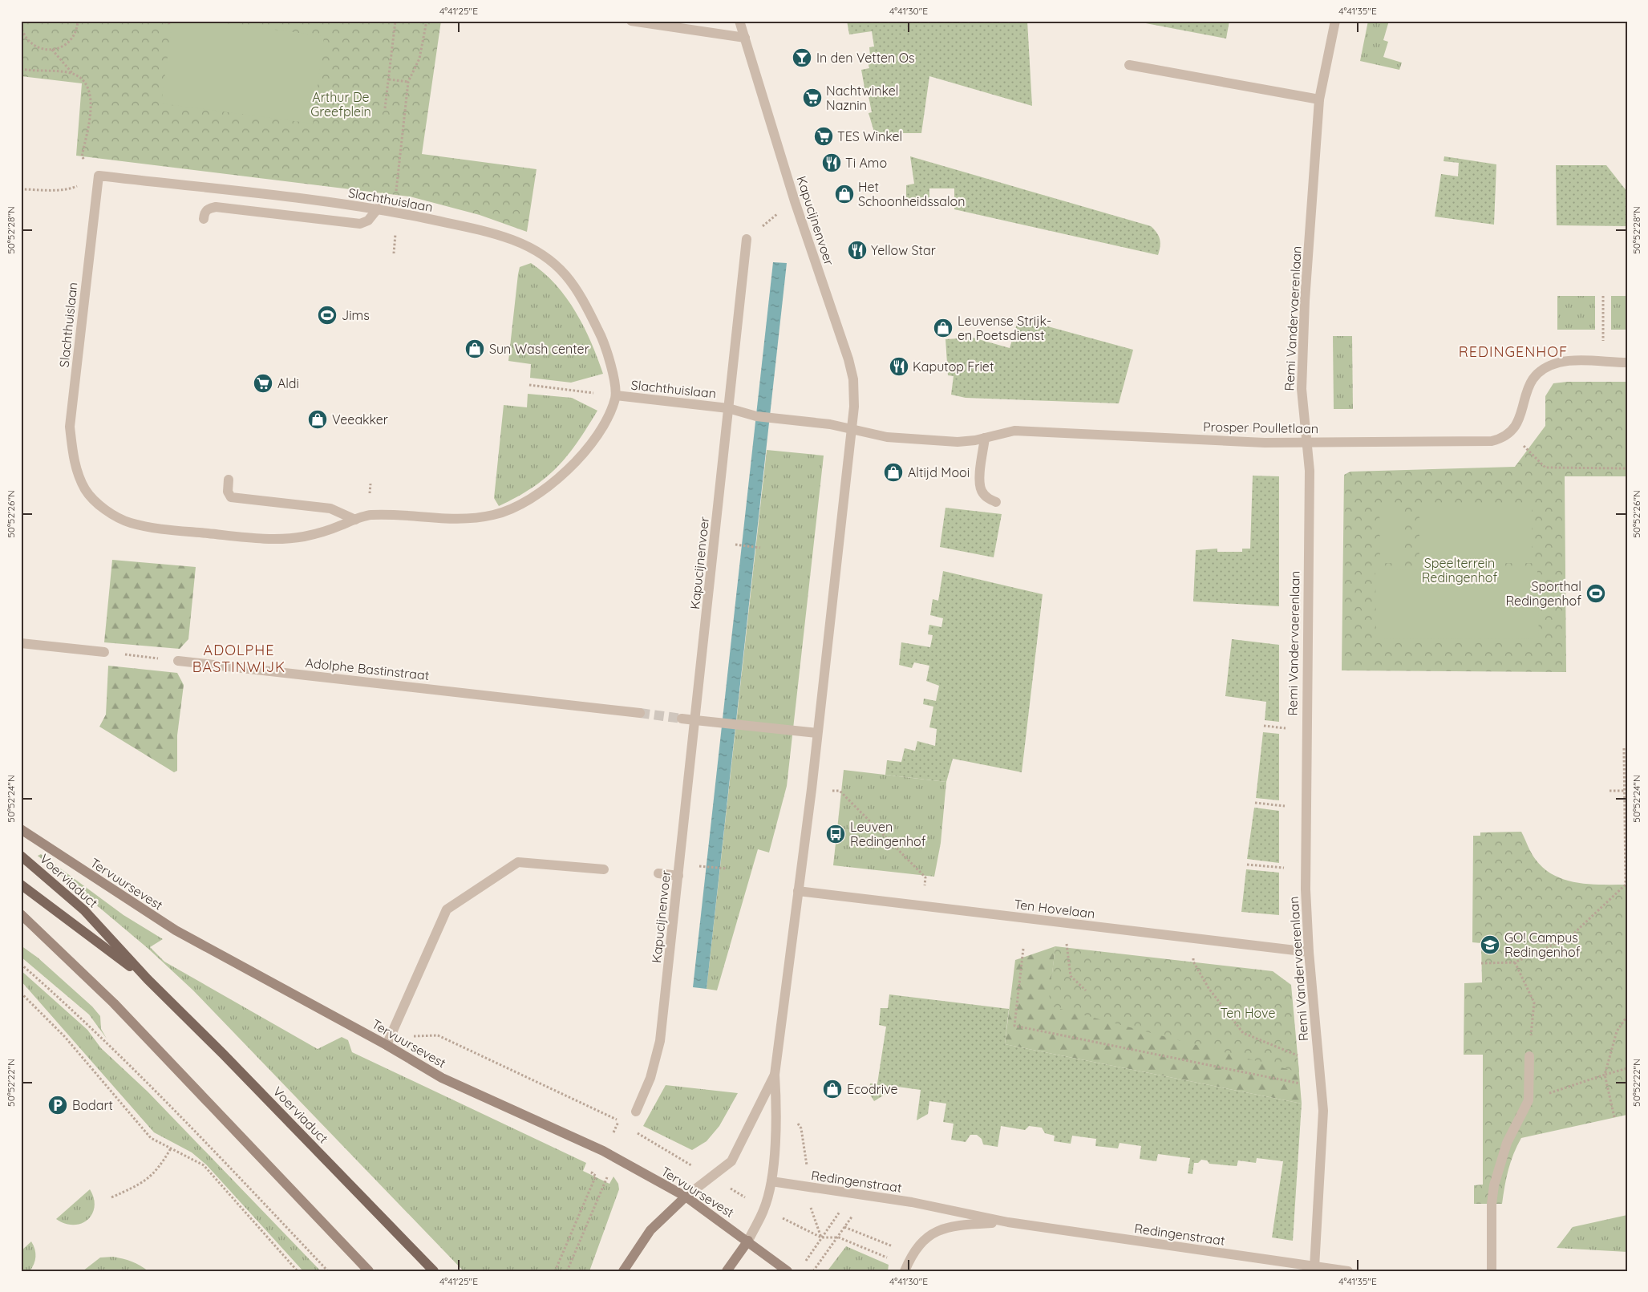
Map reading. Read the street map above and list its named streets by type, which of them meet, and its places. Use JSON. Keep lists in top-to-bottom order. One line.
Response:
{"streets":{"main road":["Kapucijnenvoer","Voerviaduct","Tervuursevest"],"street":["Slachthuislaan","Remi Vandervaerenlaan","Prosper Poulletlaan","Adolphe Bastinstraat","Ten Hovelaan","Redingenstraat"]},"crossings":[["Slachthuislaan","Kapucijnenvoer"],["Kapucijnenvoer","Prosper Poulletlaan"],["Kapucijnenvoer","Tervuursevest"],["Kapucijnenvoer","Ten Hovelaan"],["Kapucijnenvoer","Redingenstraat"],["Remi Vandervaerenlaan","Prosper Poulletlaan"],["Remi Vandervaerenlaan","Ten Hovelaan"],["Remi Vandervaerenlaan","Redingenstraat"]],"districts":["REDINGENHOF","ADOLPHE BASTINWIJK"],"parks":["Arthur De Greefplein","Speelterrein Redingenhof","Ten Hove"],"places":{"bar":["In den Vetten Os"],"supermarket":["Nachtwinkel Naznin","TES Winkel","Aldi"],"restaurant":["Ti Amo","Yellow Star","Kaputop Friet"],"shop":["Het Schoonheidssalon","Leuvense Strijk- en Poetsdienst","Sun Wash center","Veeakker","Altijd Mooi","Ecodrive"],"sports":["Jims","Sporthal Redingenhof"],"bus stop":["Leuven Redingenhof"],"school or university":["GO! Campus Redingenhof"],"parking":["Bodart"]},"coordinates":["4°41'25\"E","4°41'30\"E","4°41'35\"E","50°52'28\"N","50°52'26\"N","50°52'24\"N","50°52'22\"N"]}
